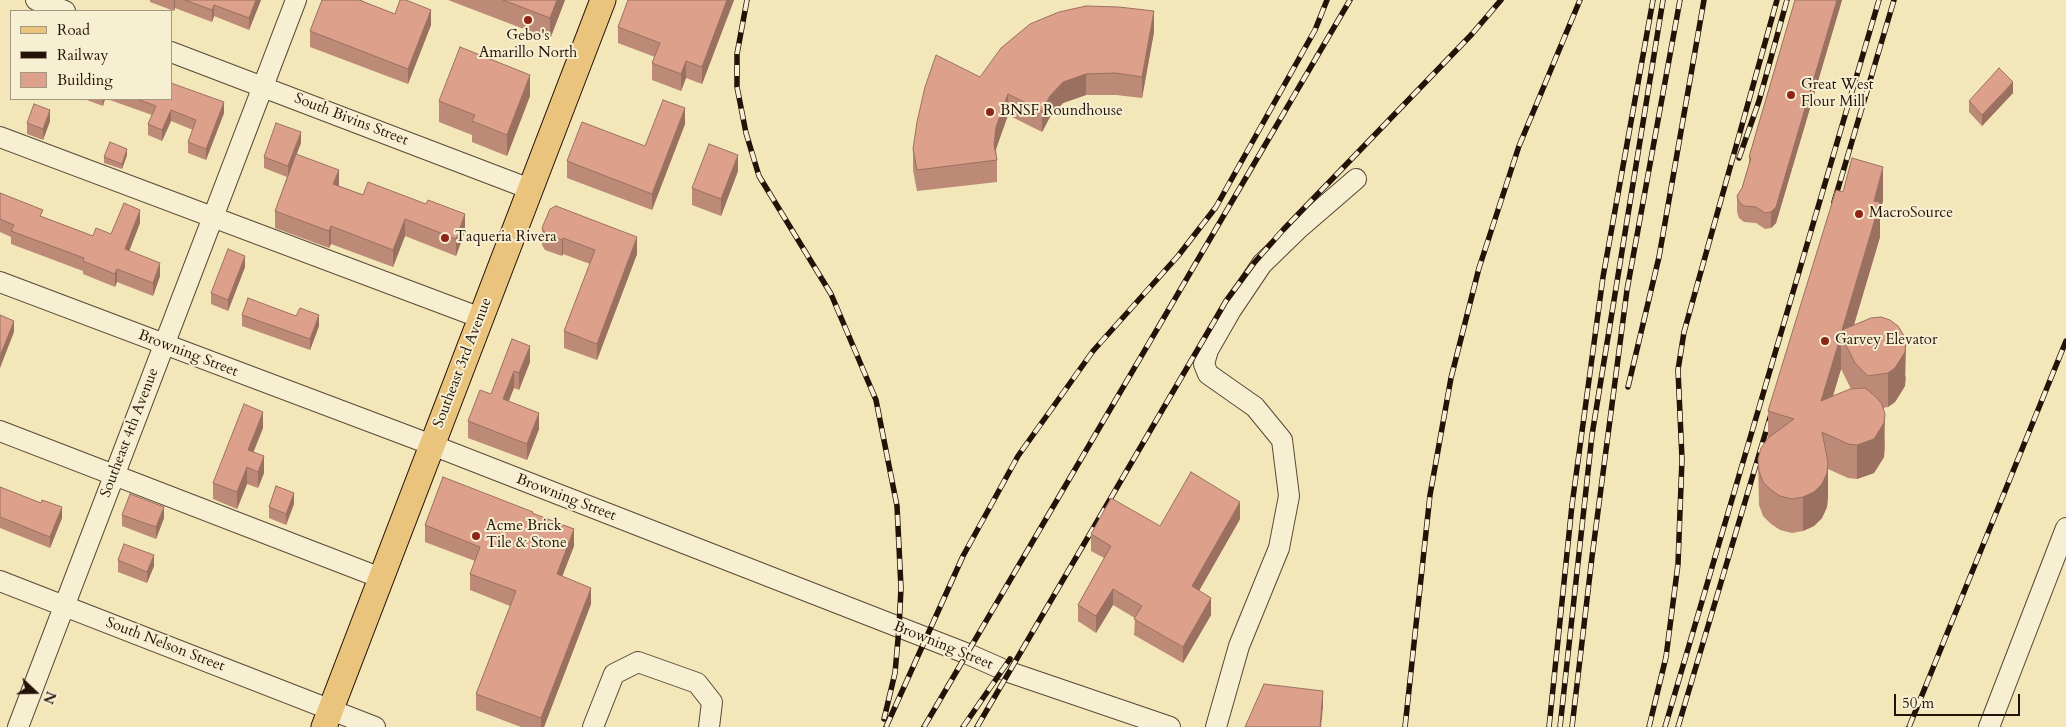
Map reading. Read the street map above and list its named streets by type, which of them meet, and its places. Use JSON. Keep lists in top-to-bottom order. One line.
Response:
{"streets":{"main road":["Southeast 3rd Avenue"],"street":["South Bivins Street","Browning Street","Southeast 4th Avenue","South Nelson Street"]},"crossings":[["South Bivins Street","Southeast 3rd Avenue"],["South Bivins Street","Southeast 4th Avenue"],["Browning Street","Southeast 3rd Avenue"],["Browning Street","Southeast 4th Avenue"],["Southeast 3rd Avenue","South Nelson Street"],["Southeast 4th Avenue","South Nelson Street"]],"places":["Gebo's Amarillo North","Great West Flour Mill","BNSF Roundhouse","MacroSource","Taqueria Rivera","Garvey Elevator","Acme Brick Tile & Stone"],"legend":["Road","Railway","Building"],"scale_bar":"50 m","north":"right"}
